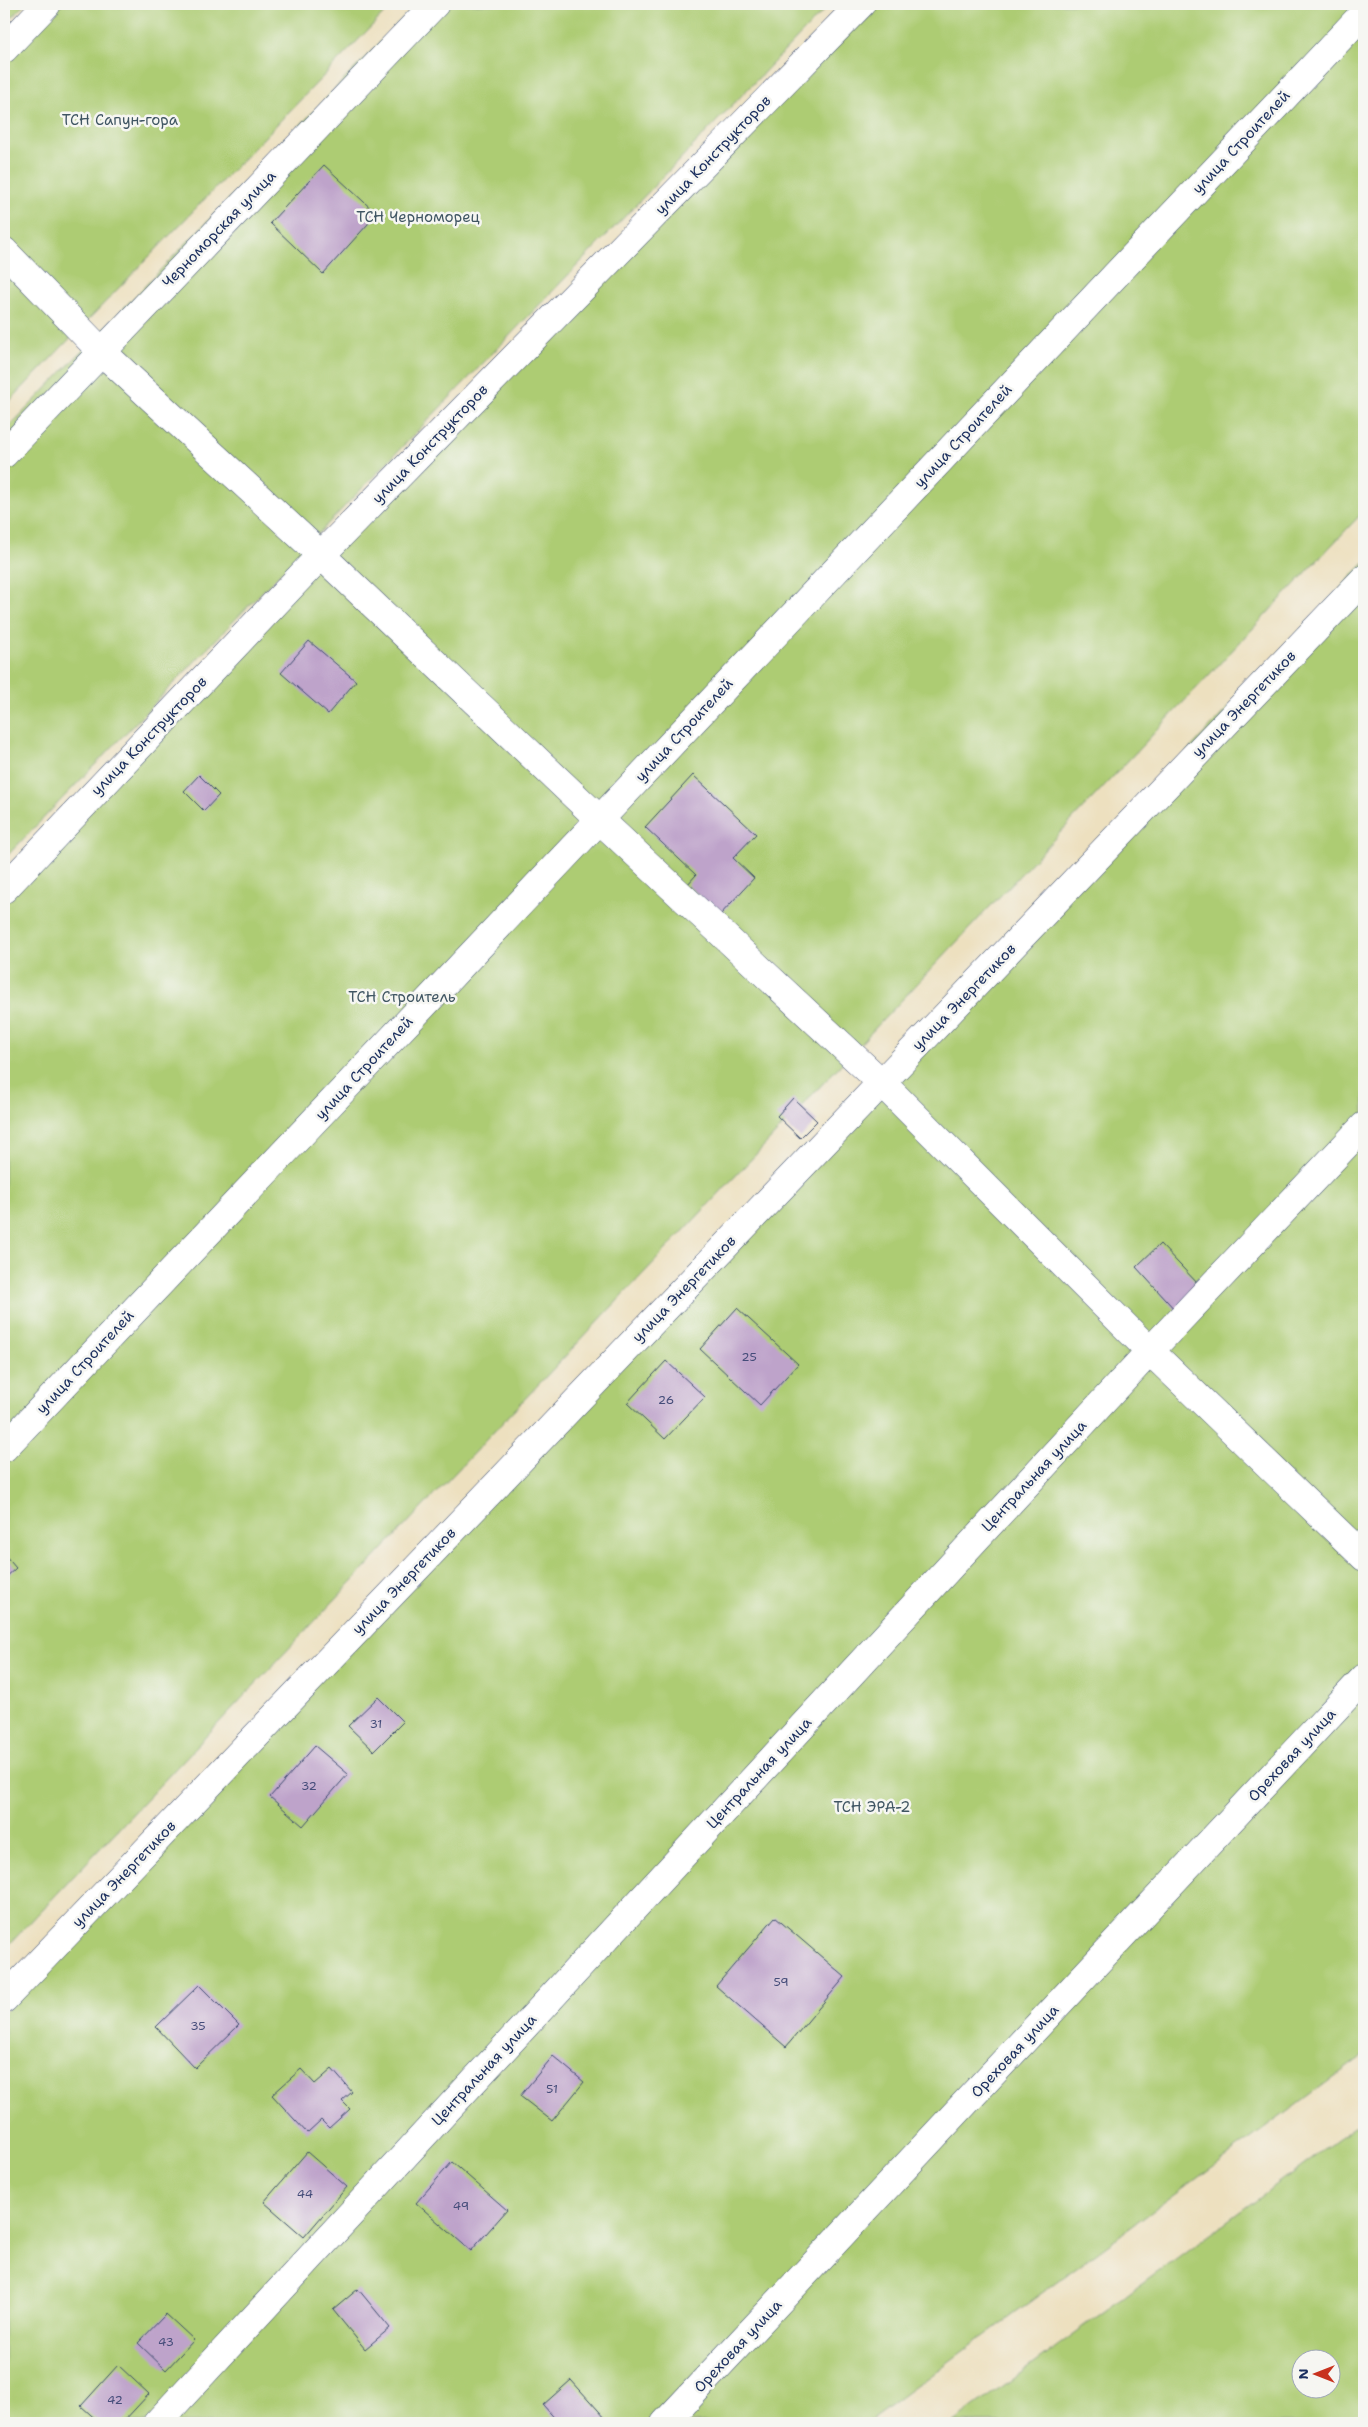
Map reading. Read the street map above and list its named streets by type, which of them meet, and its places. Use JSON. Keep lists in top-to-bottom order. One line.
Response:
{"streets":{"lane":["улица Строителей","улица Конструкторов","Черноморская улица","улица Энергетиков","Центральная улица","Ореховая улица"]},"parks":["ТСН Сапун-гора","ТСН Черноморец","ТСН Строитель","ТСН ЭРА-2"],"house_numbers":["25","26","31","32","59","35","51","44","49","43","42"],"north":"left"}
